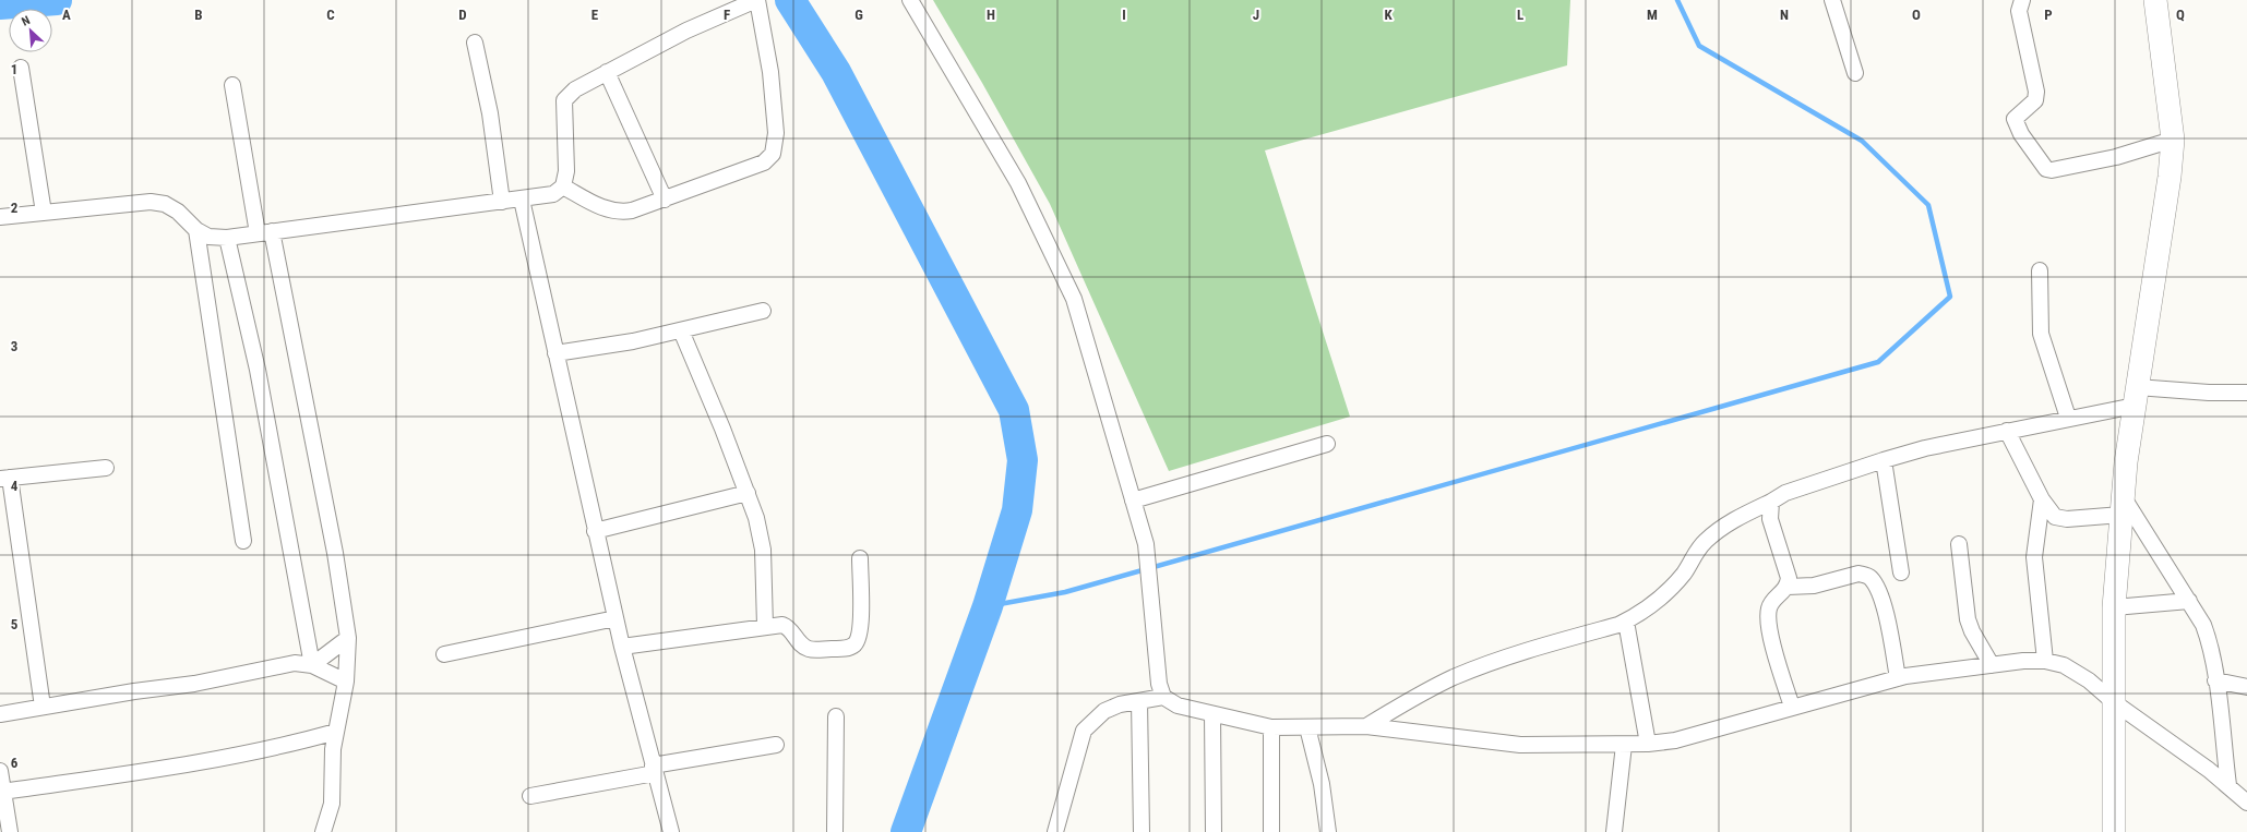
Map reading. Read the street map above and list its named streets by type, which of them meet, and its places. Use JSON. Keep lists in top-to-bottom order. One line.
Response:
{"north":"top left","grid":{"columns":["A","B","C","D","E","F","G","H","I","J","K","L","M","N","O","P","Q"],"rows":["1","2","3","4","5","6"]}}
